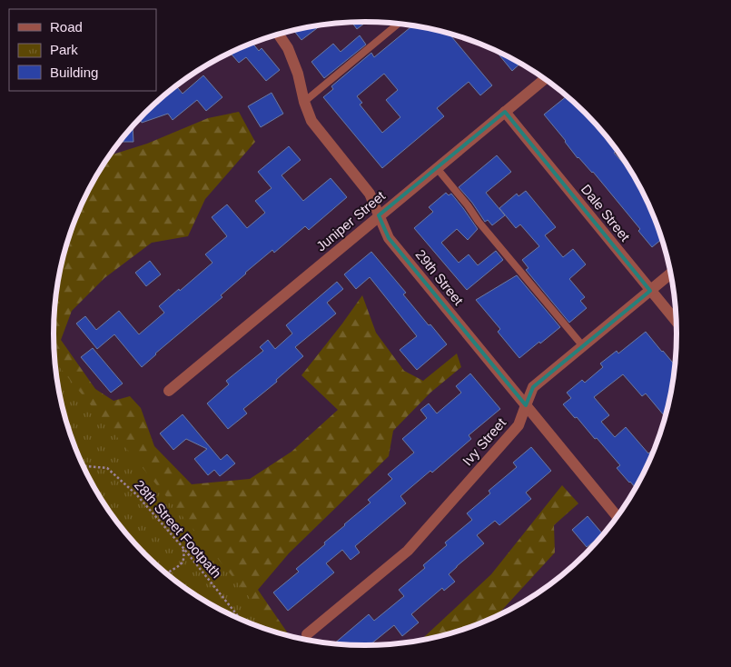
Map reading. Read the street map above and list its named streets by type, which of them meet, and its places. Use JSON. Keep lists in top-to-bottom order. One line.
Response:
{"streets":{"street":["Dale Street","Juniper Street","29th Street","Ivy Street"],"path":["28th Street Footpath"]},"crossings":[["Dale Street","Juniper Street"],["Dale Street","Ivy Street"],["Juniper Street","29th Street"],["29th Street","Ivy Street"]],"legend":["Road","Park","Building"]}
